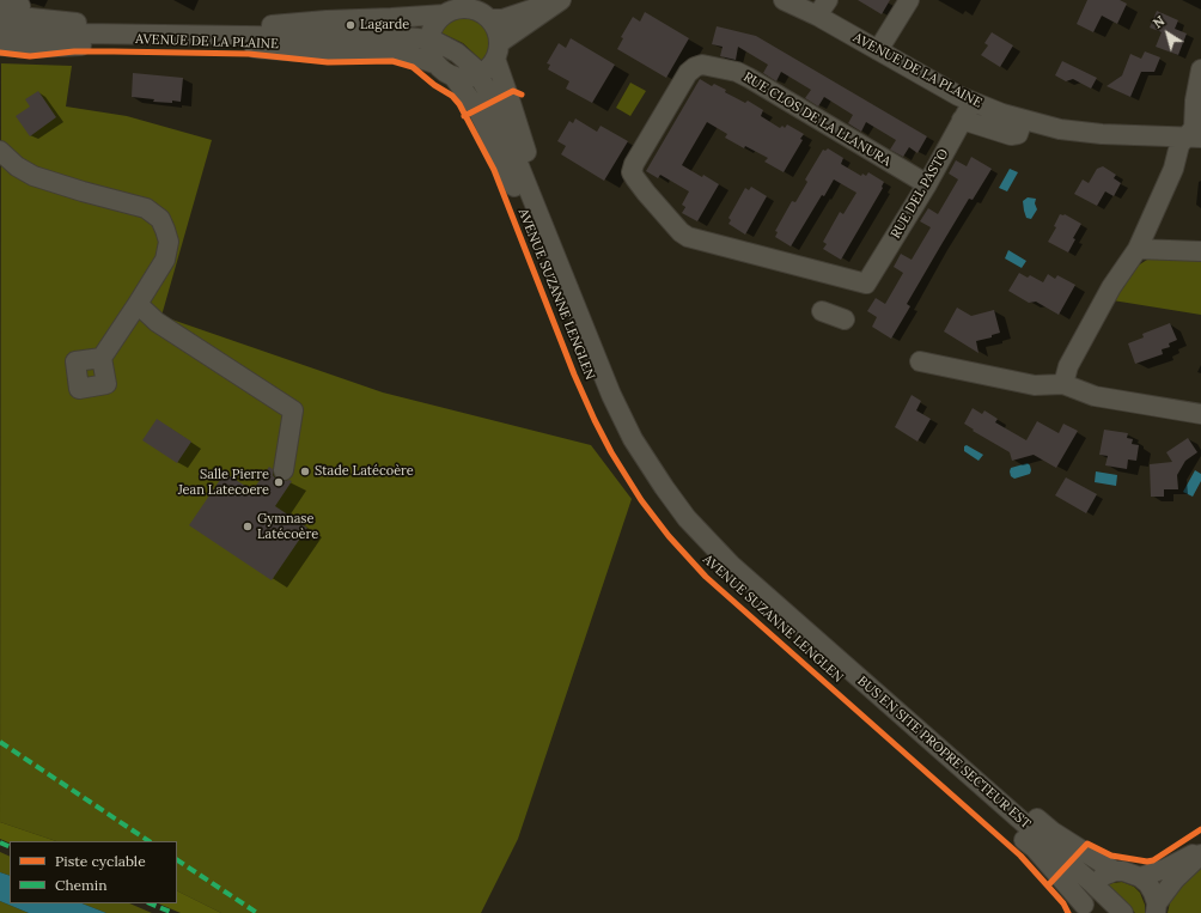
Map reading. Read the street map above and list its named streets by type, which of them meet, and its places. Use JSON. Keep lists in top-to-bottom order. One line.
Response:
{"streets":{"street":["AVENUE DE LA PLAINE","RUE CLOS DE LA LLANURA","RUE DEL PASTO","AVENUE SUZANNE LENGLEN","BUS EN SITE PROPRE SECTEUR EST"]},"crossings":[["AVENUE DE LA PLAINE","RUE DEL PASTO"],["AVENUE DE LA PLAINE","AVENUE SUZANNE LENGLEN"],["RUE CLOS DE LA LLANURA","RUE DEL PASTO"]],"places":["Lagarde","Stade Latécoère","Salle Pierre Jean Latecoere","Gymnase Latécoère"],"legend":["Piste cyclable","Chemin"],"north":"top left"}
